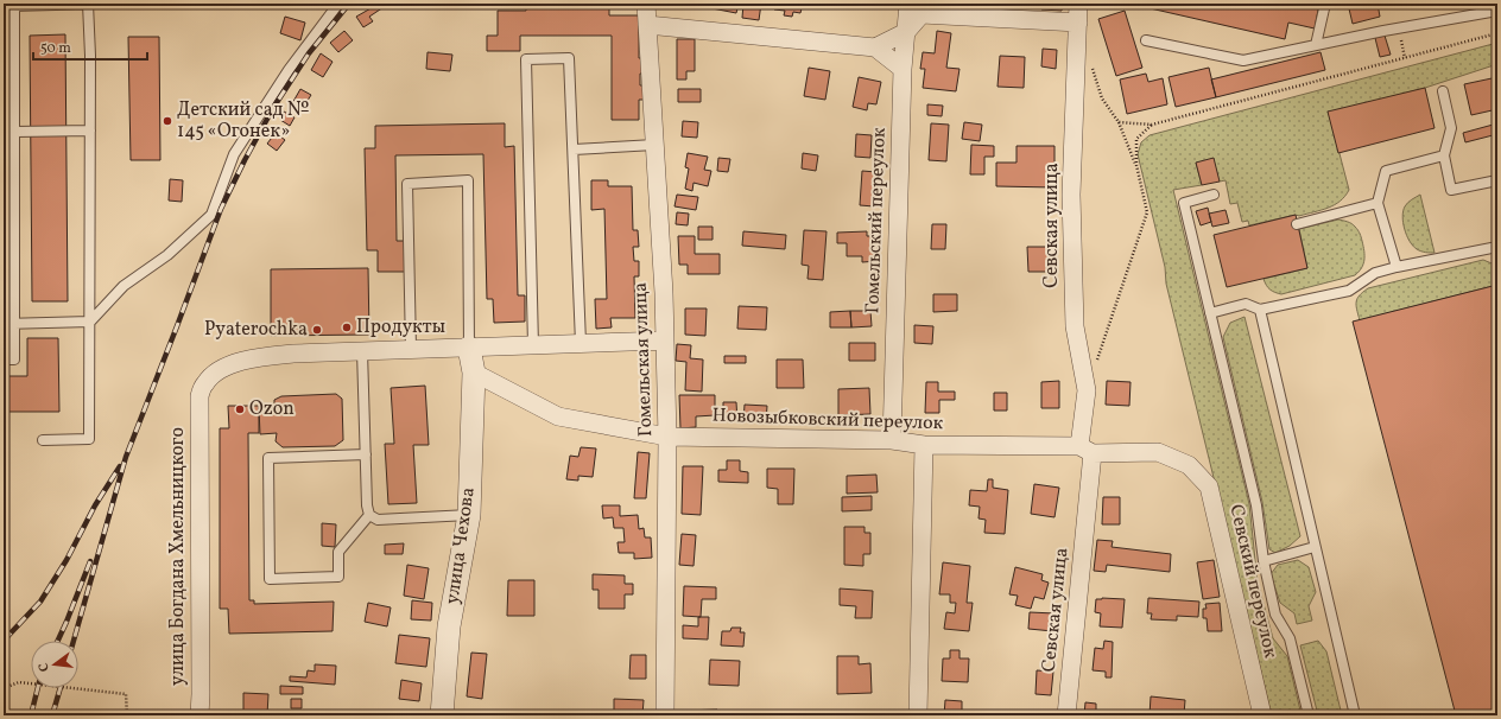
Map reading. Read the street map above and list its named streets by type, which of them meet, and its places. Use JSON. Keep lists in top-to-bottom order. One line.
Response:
{"streets":{"street":["Гомельский переулок","Севская улица","Гомельская улица","Новозыбковский переулок","улица Чехова","улица Богдана Хмельницкого","Севский переулок"]},"crossings":[["Гомельский переулок","Новозыбковский переулок"],["Севская улица","Новозыбковский переулок"],["Гомельская улица","Новозыбковский переулок"],["Новозыбковский переулок","улица Чехова"],["Новозыбковский переулок","Севский переулок"]],"places":["Детский сад № 145 «Огонек»","Продукты","Pyaterochka","Ozon"],"scale_bar":"50 m","north":"left"}
